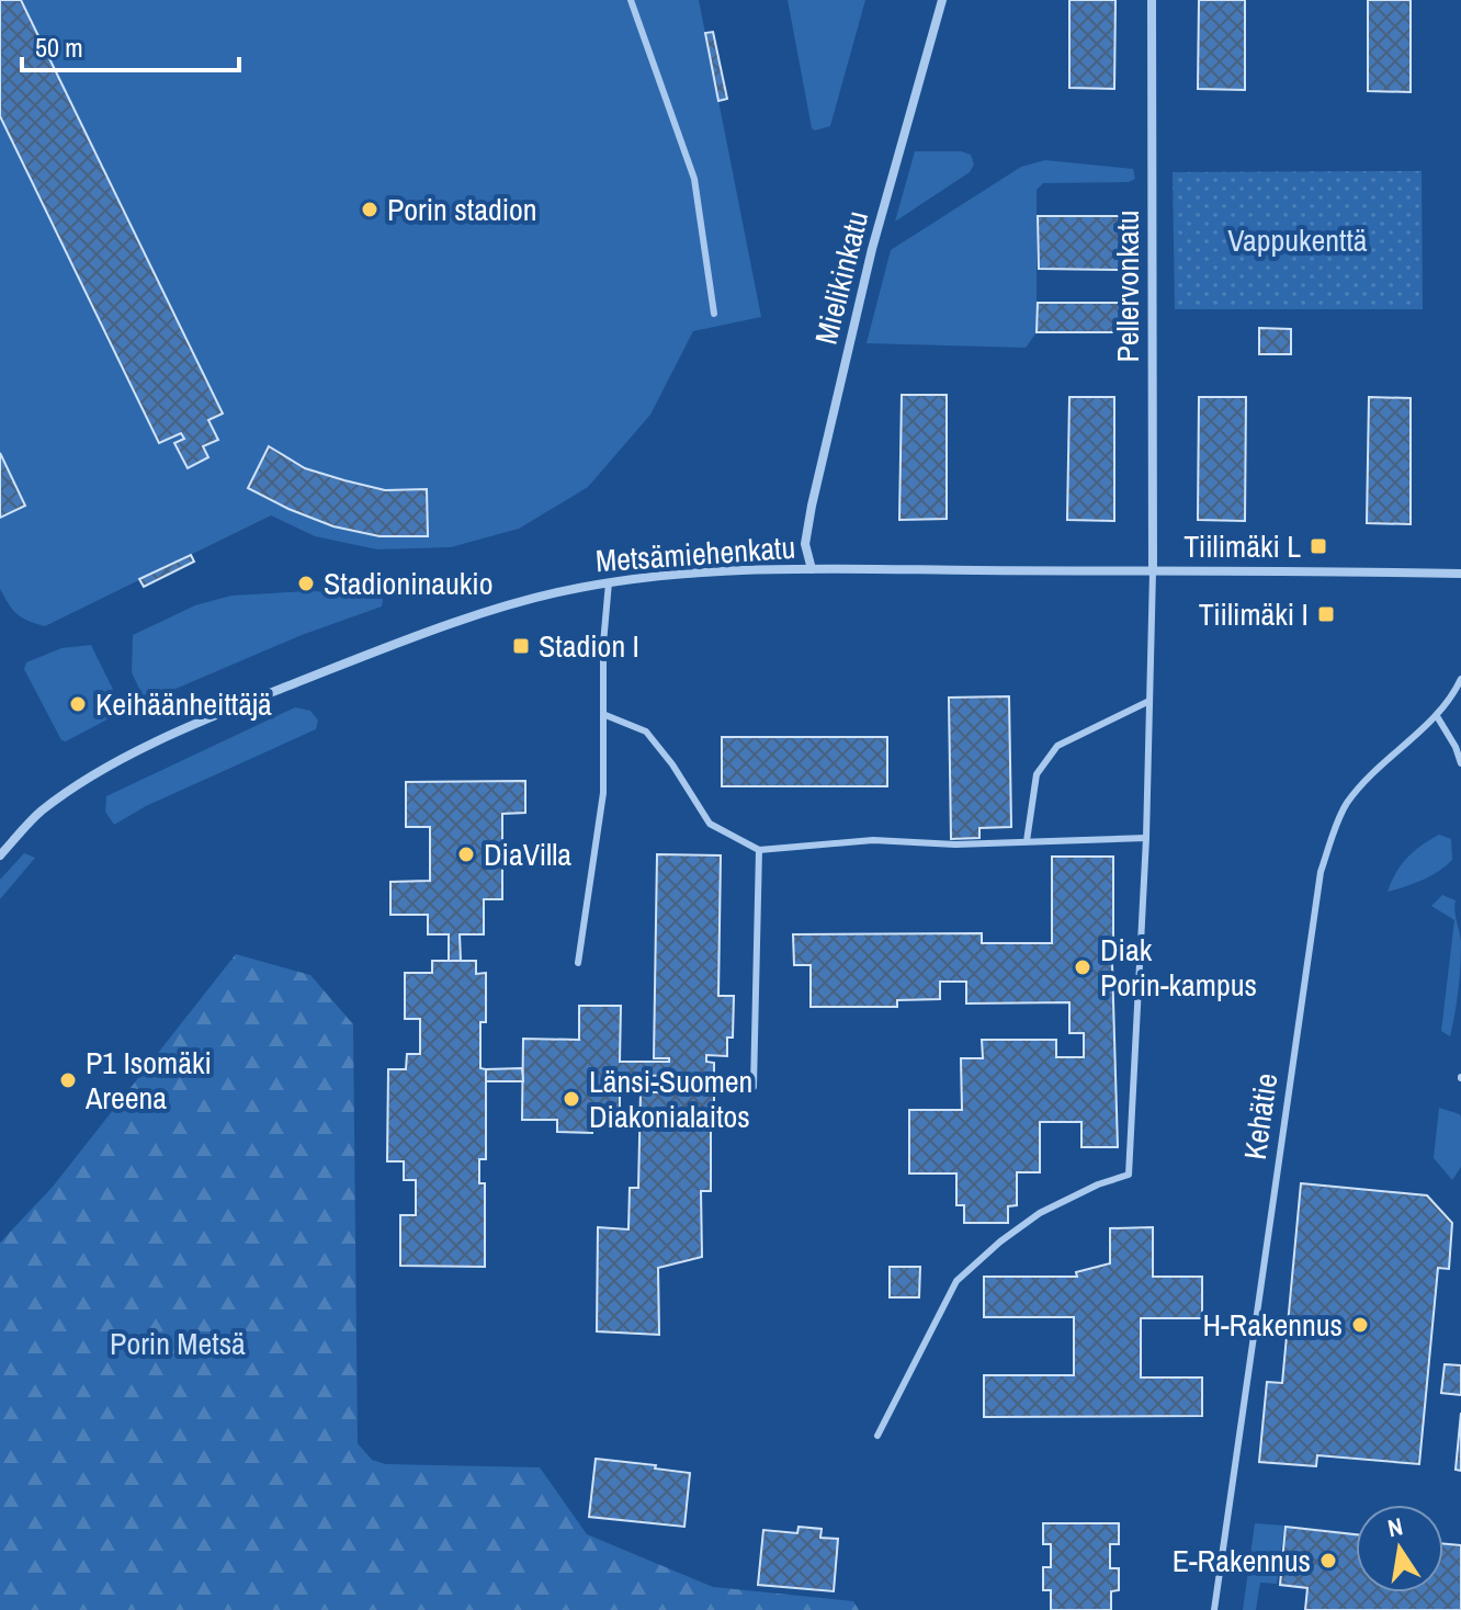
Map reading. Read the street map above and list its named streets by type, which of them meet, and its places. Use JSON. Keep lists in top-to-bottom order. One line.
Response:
{"streets":{"street":["Mielikinkatu","Pellervonkatu","Metsämiehenkatu"],"lane":["Kehätie"]},"crossings":[["Mielikinkatu","Metsämiehenkatu"],["Pellervonkatu","Metsämiehenkatu"]],"parks":["Vappukenttä","Porin Metsä"],"places":{"other":["Porin stadion","Stadioninaukio","Keihäänheittäjä","DiaVilla","Diak Porin-kampus","P1 Isomäki Areena","Länsi-Suomen Diakonialaitos","H-Rakennus","E-Rakennus"],"transit":["Tiilimäki L","Tiilimäki I","Stadion I"]},"scale_bar":"50 m","north":"top"}
